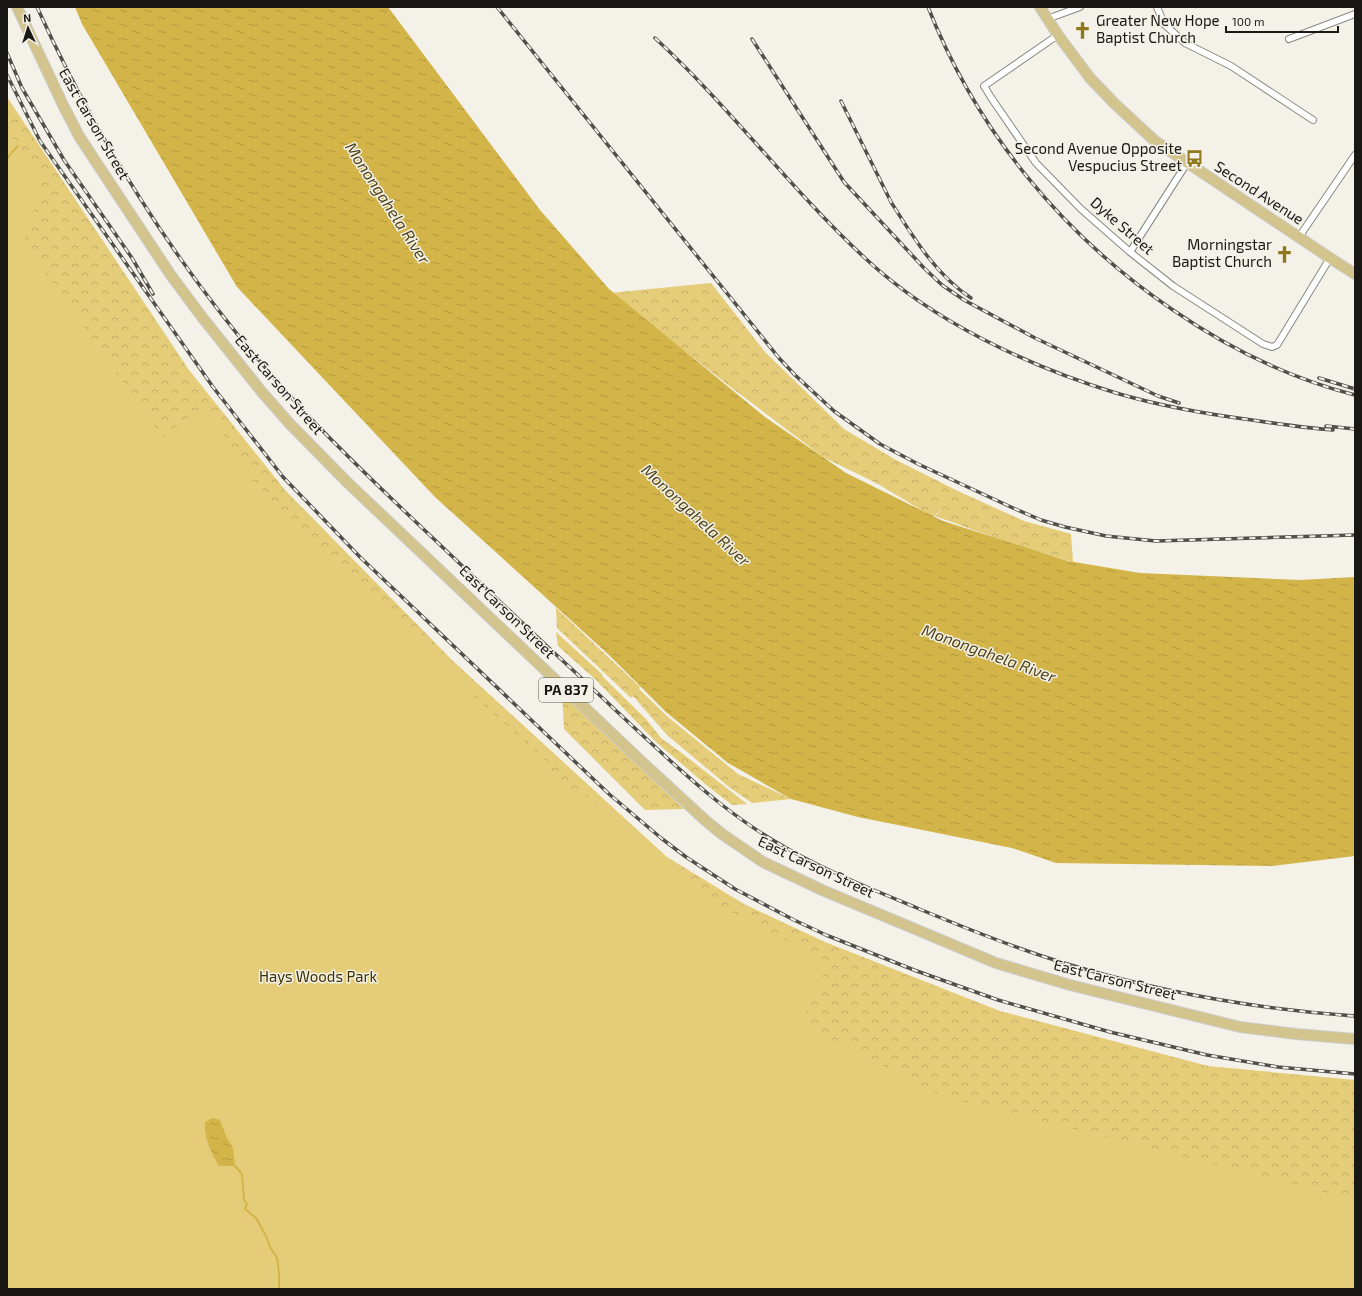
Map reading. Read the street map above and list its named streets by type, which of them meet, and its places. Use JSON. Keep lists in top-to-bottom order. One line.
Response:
{"streets":{"main road":["East Carson Street","Second Avenue","PA 837"],"street":["Dyke Street"]},"crossings":[["Second Avenue","Dyke Street"]],"water":["Monongahela River"],"parks":["Hays Woods Park"],"places":{"church":["Greater New Hope Baptist Church","Morningstar Baptist Church"],"bus stop":["Second Avenue Opposite Vespucius Street"]},"scale_bar":"100 m","north":"top"}
